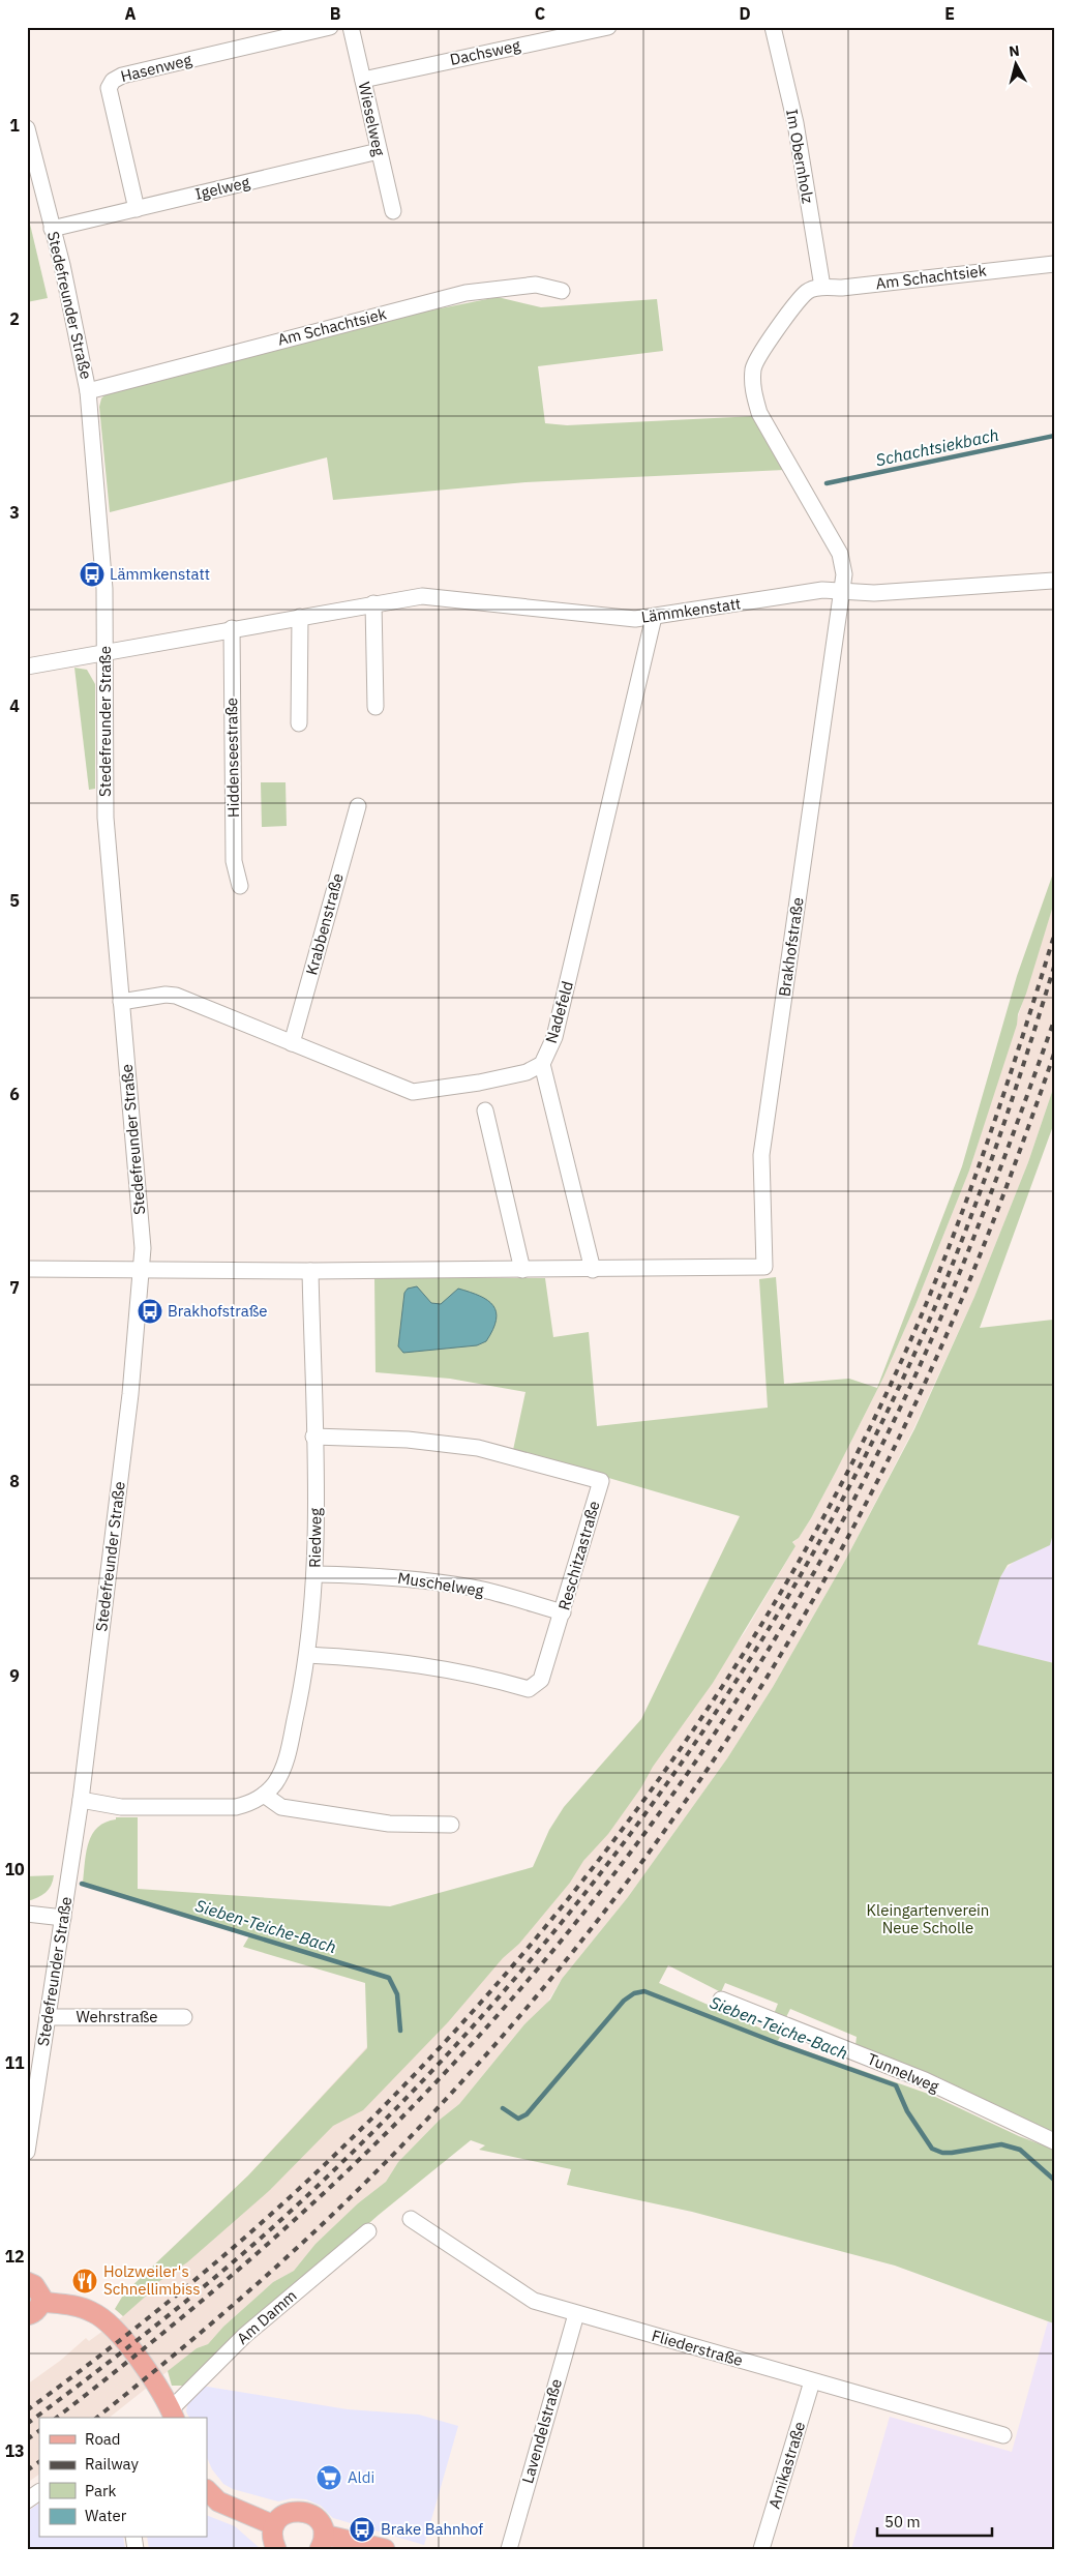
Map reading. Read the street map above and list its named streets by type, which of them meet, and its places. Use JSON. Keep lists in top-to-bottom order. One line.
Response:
{"streets":{"street":["Dachsweg","Hasenweg","Wieselweg","Im Obernholz","Igelweg","Am Schachtsiek","Stedefreunder Straße","Lämmkenstatt","Hiddenseestraße","Krabbenstraße","Brakhofstraße","Nadefeld","Riedweg","Reschitzastraße","Muschelweg","Wehrstraße","Tunnelweg","Am Damm","Fliederstraße","Lavendelstraße","Arnikastraße"]},"crossings":[["Dachsweg","Wieselweg"],["Hasenweg","Igelweg"],["Wieselweg","Igelweg"],["Im Obernholz","Am Schachtsiek"],["Im Obernholz","Brakhofstraße"],["Igelweg","Stedefreunder Straße"],["Am Schachtsiek","Stedefreunder Straße"],["Am Schachtsiek","Brakhofstraße"],["Stedefreunder Straße","Lämmkenstatt"],["Stedefreunder Straße","Brakhofstraße"],["Stedefreunder Straße","Nadefeld"],["Stedefreunder Straße","Wehrstraße"],["Lämmkenstatt","Hiddenseestraße"],["Lämmkenstatt","Brakhofstraße"],["Lämmkenstatt","Nadefeld"],["Krabbenstraße","Nadefeld"],["Brakhofstraße","Riedweg"],["Riedweg","Reschitzastraße"],["Riedweg","Muschelweg"],["Reschitzastraße","Muschelweg"],["Fliederstraße","Lavendelstraße"],["Fliederstraße","Arnikastraße"]],"water":["Schachtsiekbach","Sieben-Teiche-Bach"],"parks":["Kleingartenverein Neue Scholle"],"places":{"bus stop":["Lämmkenstatt","Brakhofstraße","Brake Bahnhof"],"restaurant":["Holzweiler's Schnellimbiss"],"supermarket":["Aldi"]},"legend":["Road","Railway","Park","Water"],"scale_bar":"50 m","north":"top","grid":{"columns":["A","B","C","D","E"],"rows":["1","2","3","4","5","6","7","8","9","10","11","12","13"]}}
